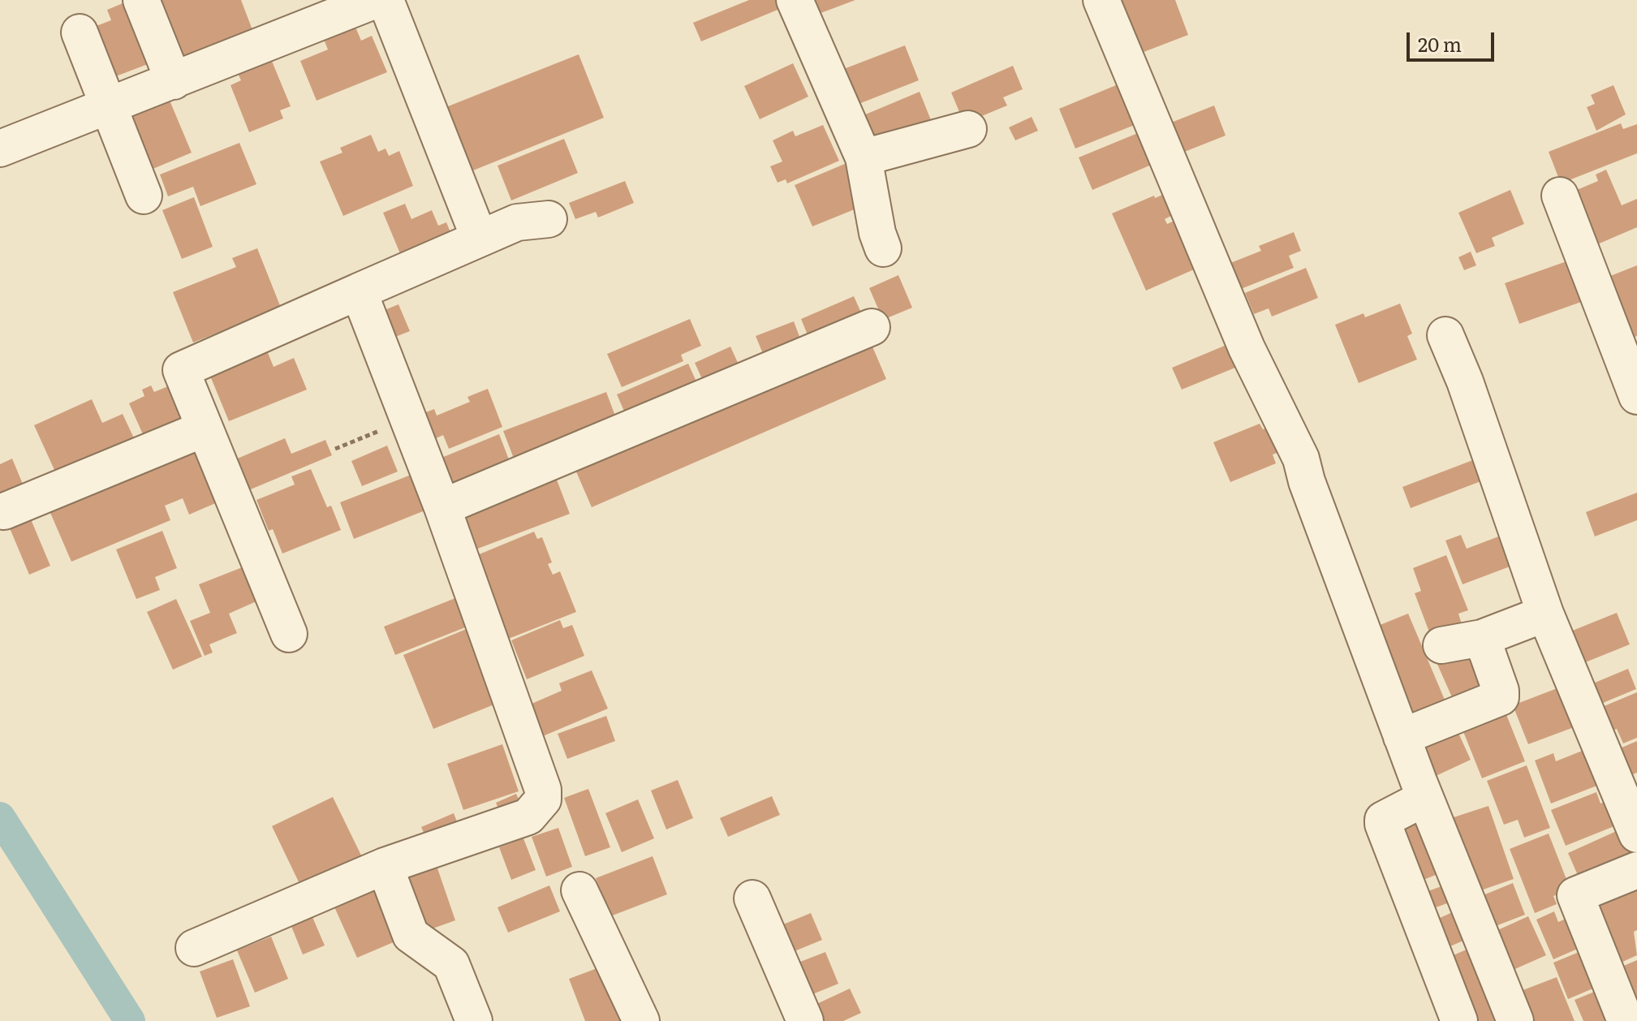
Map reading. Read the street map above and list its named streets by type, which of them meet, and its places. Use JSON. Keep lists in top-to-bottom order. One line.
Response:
{"scale_bar":"20 m"}
